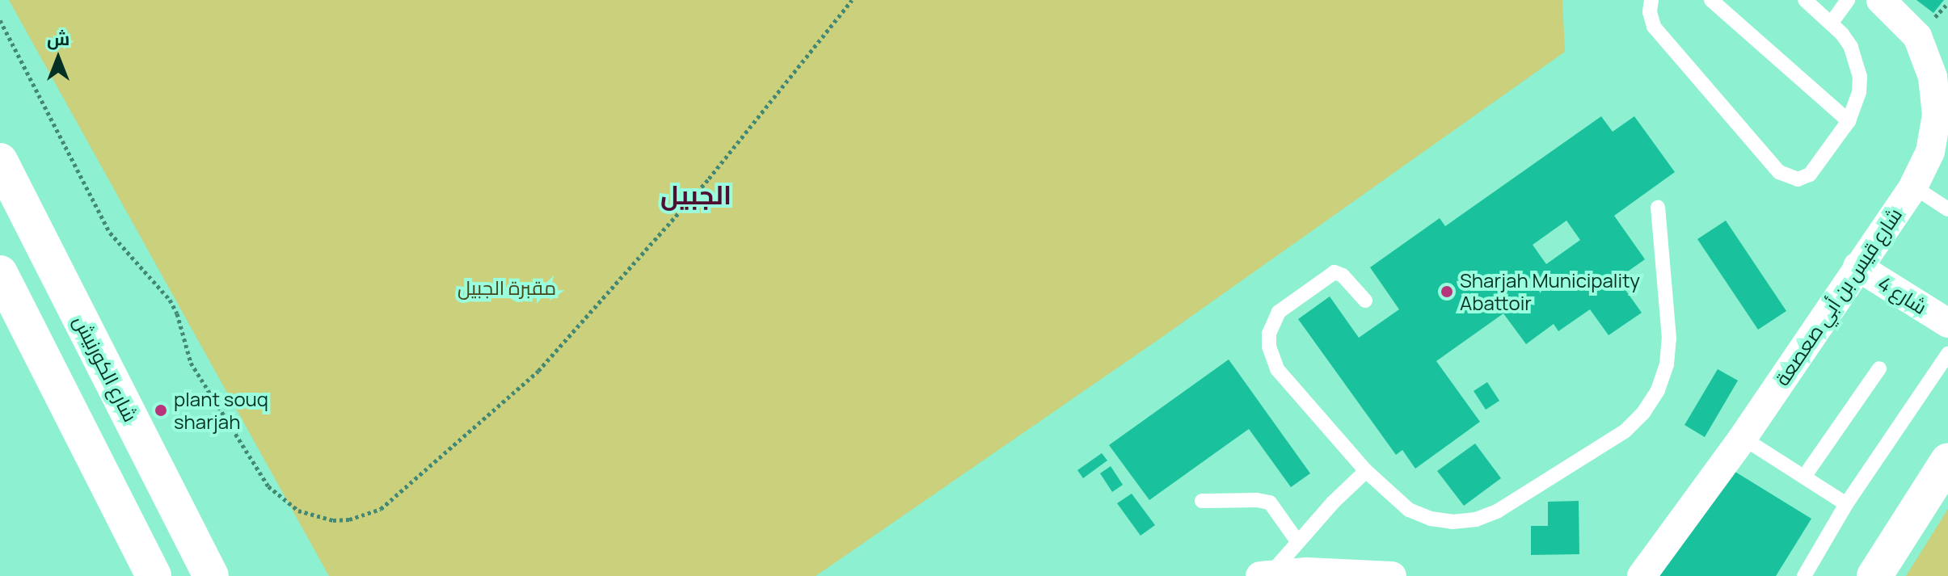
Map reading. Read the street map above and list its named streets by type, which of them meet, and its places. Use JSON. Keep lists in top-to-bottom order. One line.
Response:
{"streets":{"main road":["شارع الكورنيش"],"street":["شارع 4","شارع قيس بن أبي صعصعة"]},"crossings":[["شارع 4","شارع قيس بن أبي صعصعة"]],"districts":["الجبيل"],"parks":["مقبرة الجبيل"],"places":["Sharjah Municipality Abattoir","plant souq sharjah"],"north":"top"}
